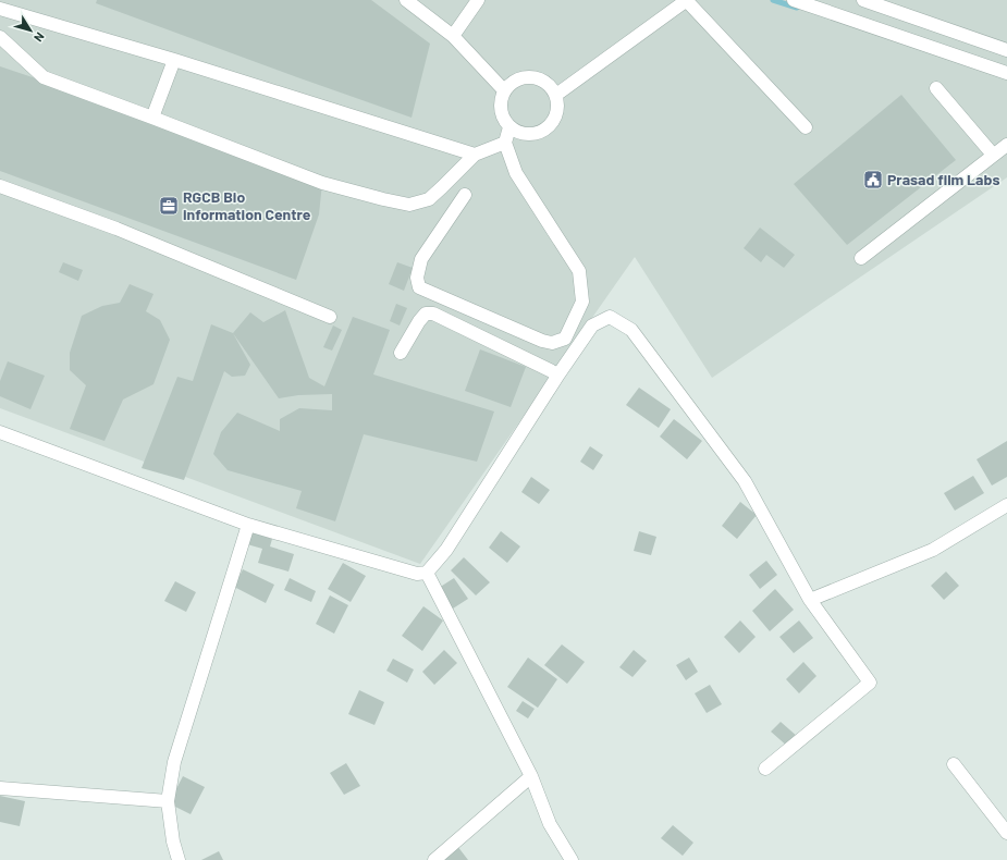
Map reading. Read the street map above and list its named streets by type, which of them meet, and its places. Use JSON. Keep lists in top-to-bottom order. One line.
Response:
{"places":{"public building":["Prasad film Labs"],"office":["RGCB Bio information Centre"]},"north":"bottom right"}
